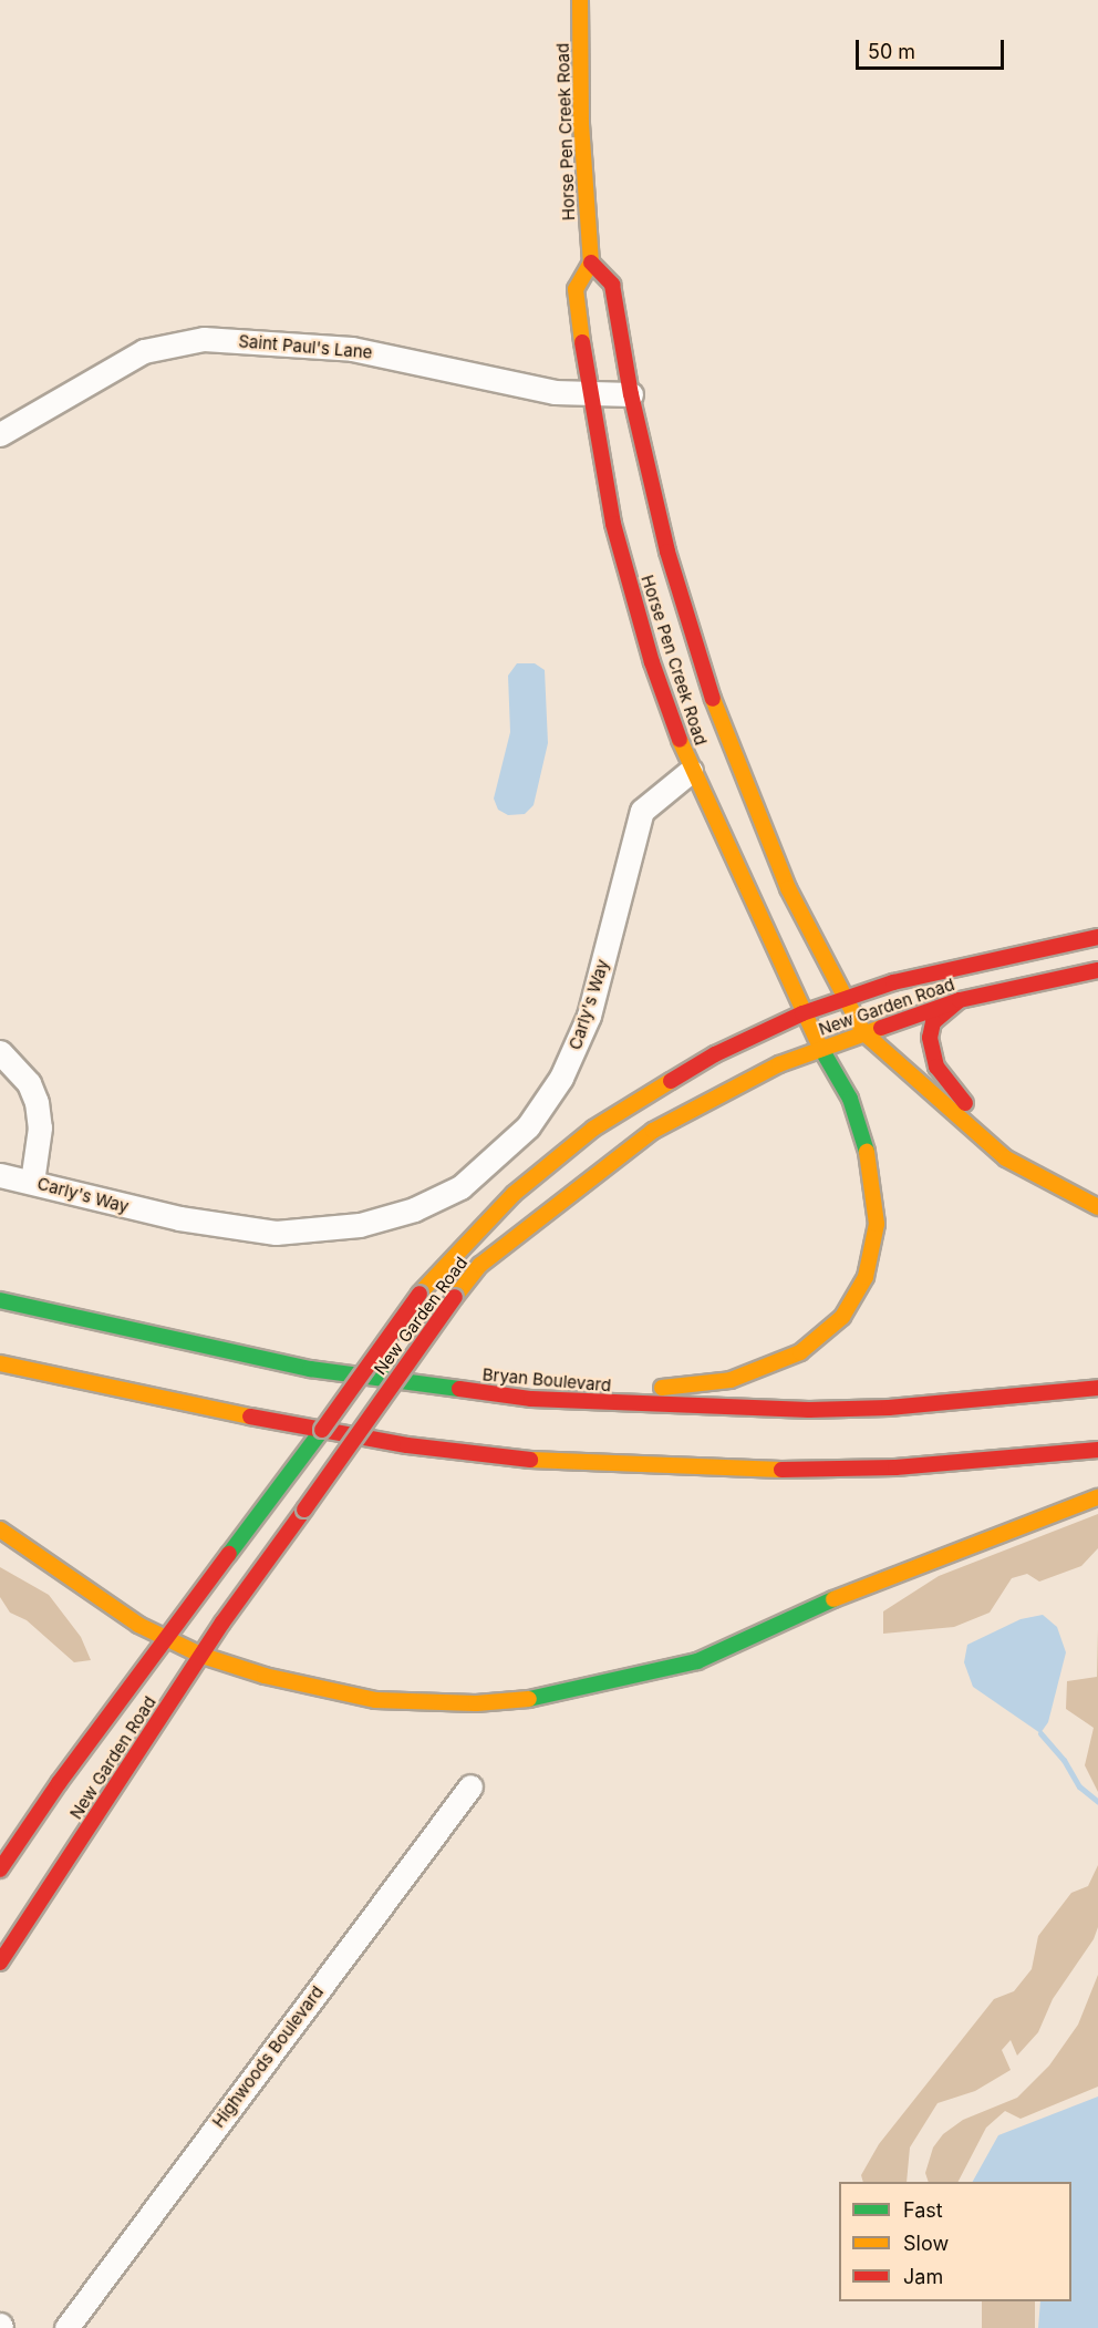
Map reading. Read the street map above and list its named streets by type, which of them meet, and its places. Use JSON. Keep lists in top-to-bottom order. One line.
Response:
{"streets":{"main road":["Horse Pen Creek Road","New Garden Road","Bryan Boulevard"],"street":["Saint Paul's Lane","Carly's Way","Highwoods Boulevard"]},"crossings":[["Horse Pen Creek Road","Saint Paul's Lane"],["Horse Pen Creek Road","Carly's Way"],["Horse Pen Creek Road","New Garden Road"],["Horse Pen Creek Road","Bryan Boulevard"]],"legend":["Fast","Slow","Jam"],"scale_bar":"50 m"}
